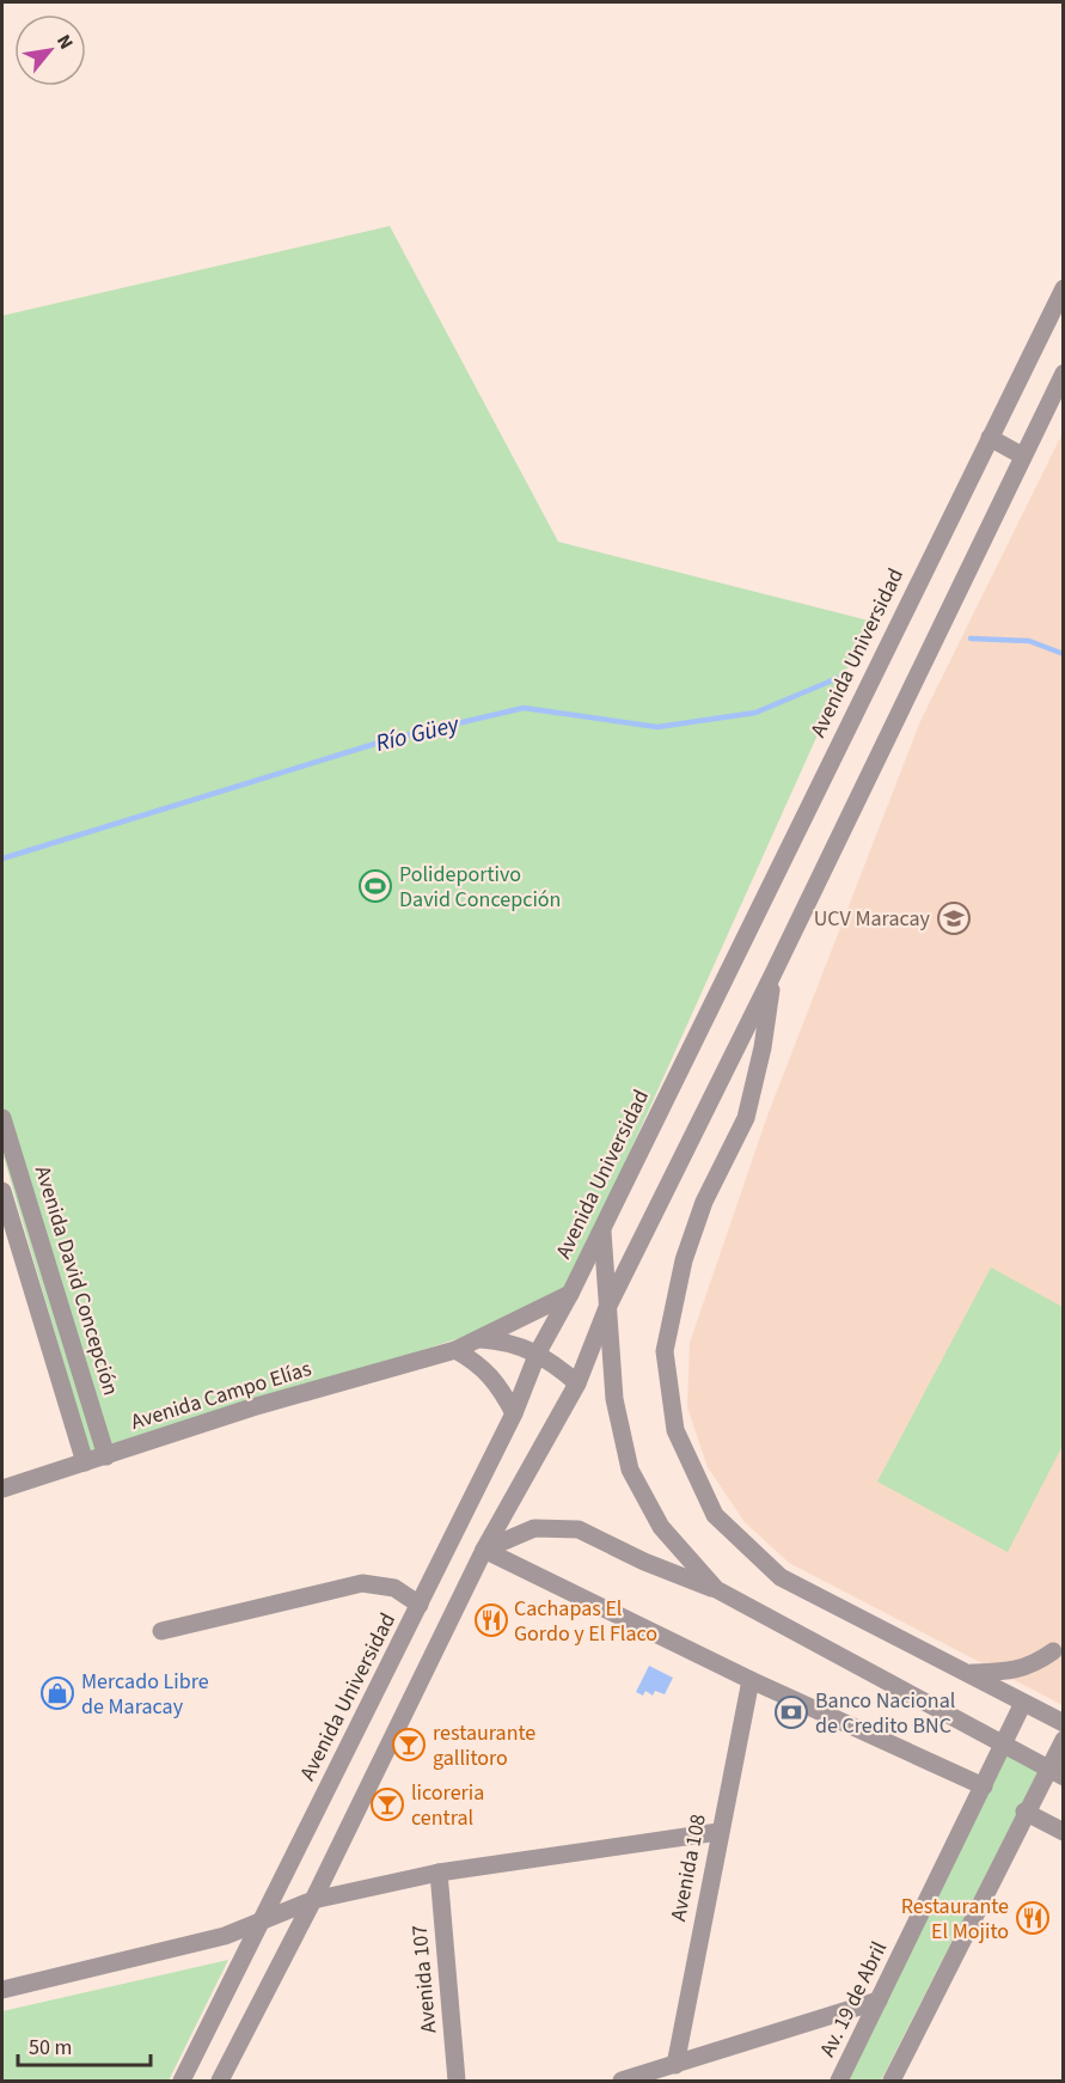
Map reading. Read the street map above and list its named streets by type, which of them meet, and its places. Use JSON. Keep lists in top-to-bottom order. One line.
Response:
{"streets":{"street":["Avenida Universidad","Avenida David Concepción","Avenida Campo Elías","Avenida 108","Avenida 107","Av. 19 de Abril"]},"crossings":[["Avenida Universidad","Avenida Campo Elías"],["Avenida David Concepción","Avenida Campo Elías"]],"water":["Río Güey"],"places":{"sports":["Polideportivo David Concepción"],"school or university":["UCV Maracay"],"restaurant":["Cachapas El Gordo y El Flaco","Restaurante El Mojito"],"shop":["Mercado Libre de Maracay"],"bank":["Banco Nacional de Credito BNC"],"bar":["restaurante gallitoro","licoreria central"]},"scale_bar":"50 m","north":"top right"}
